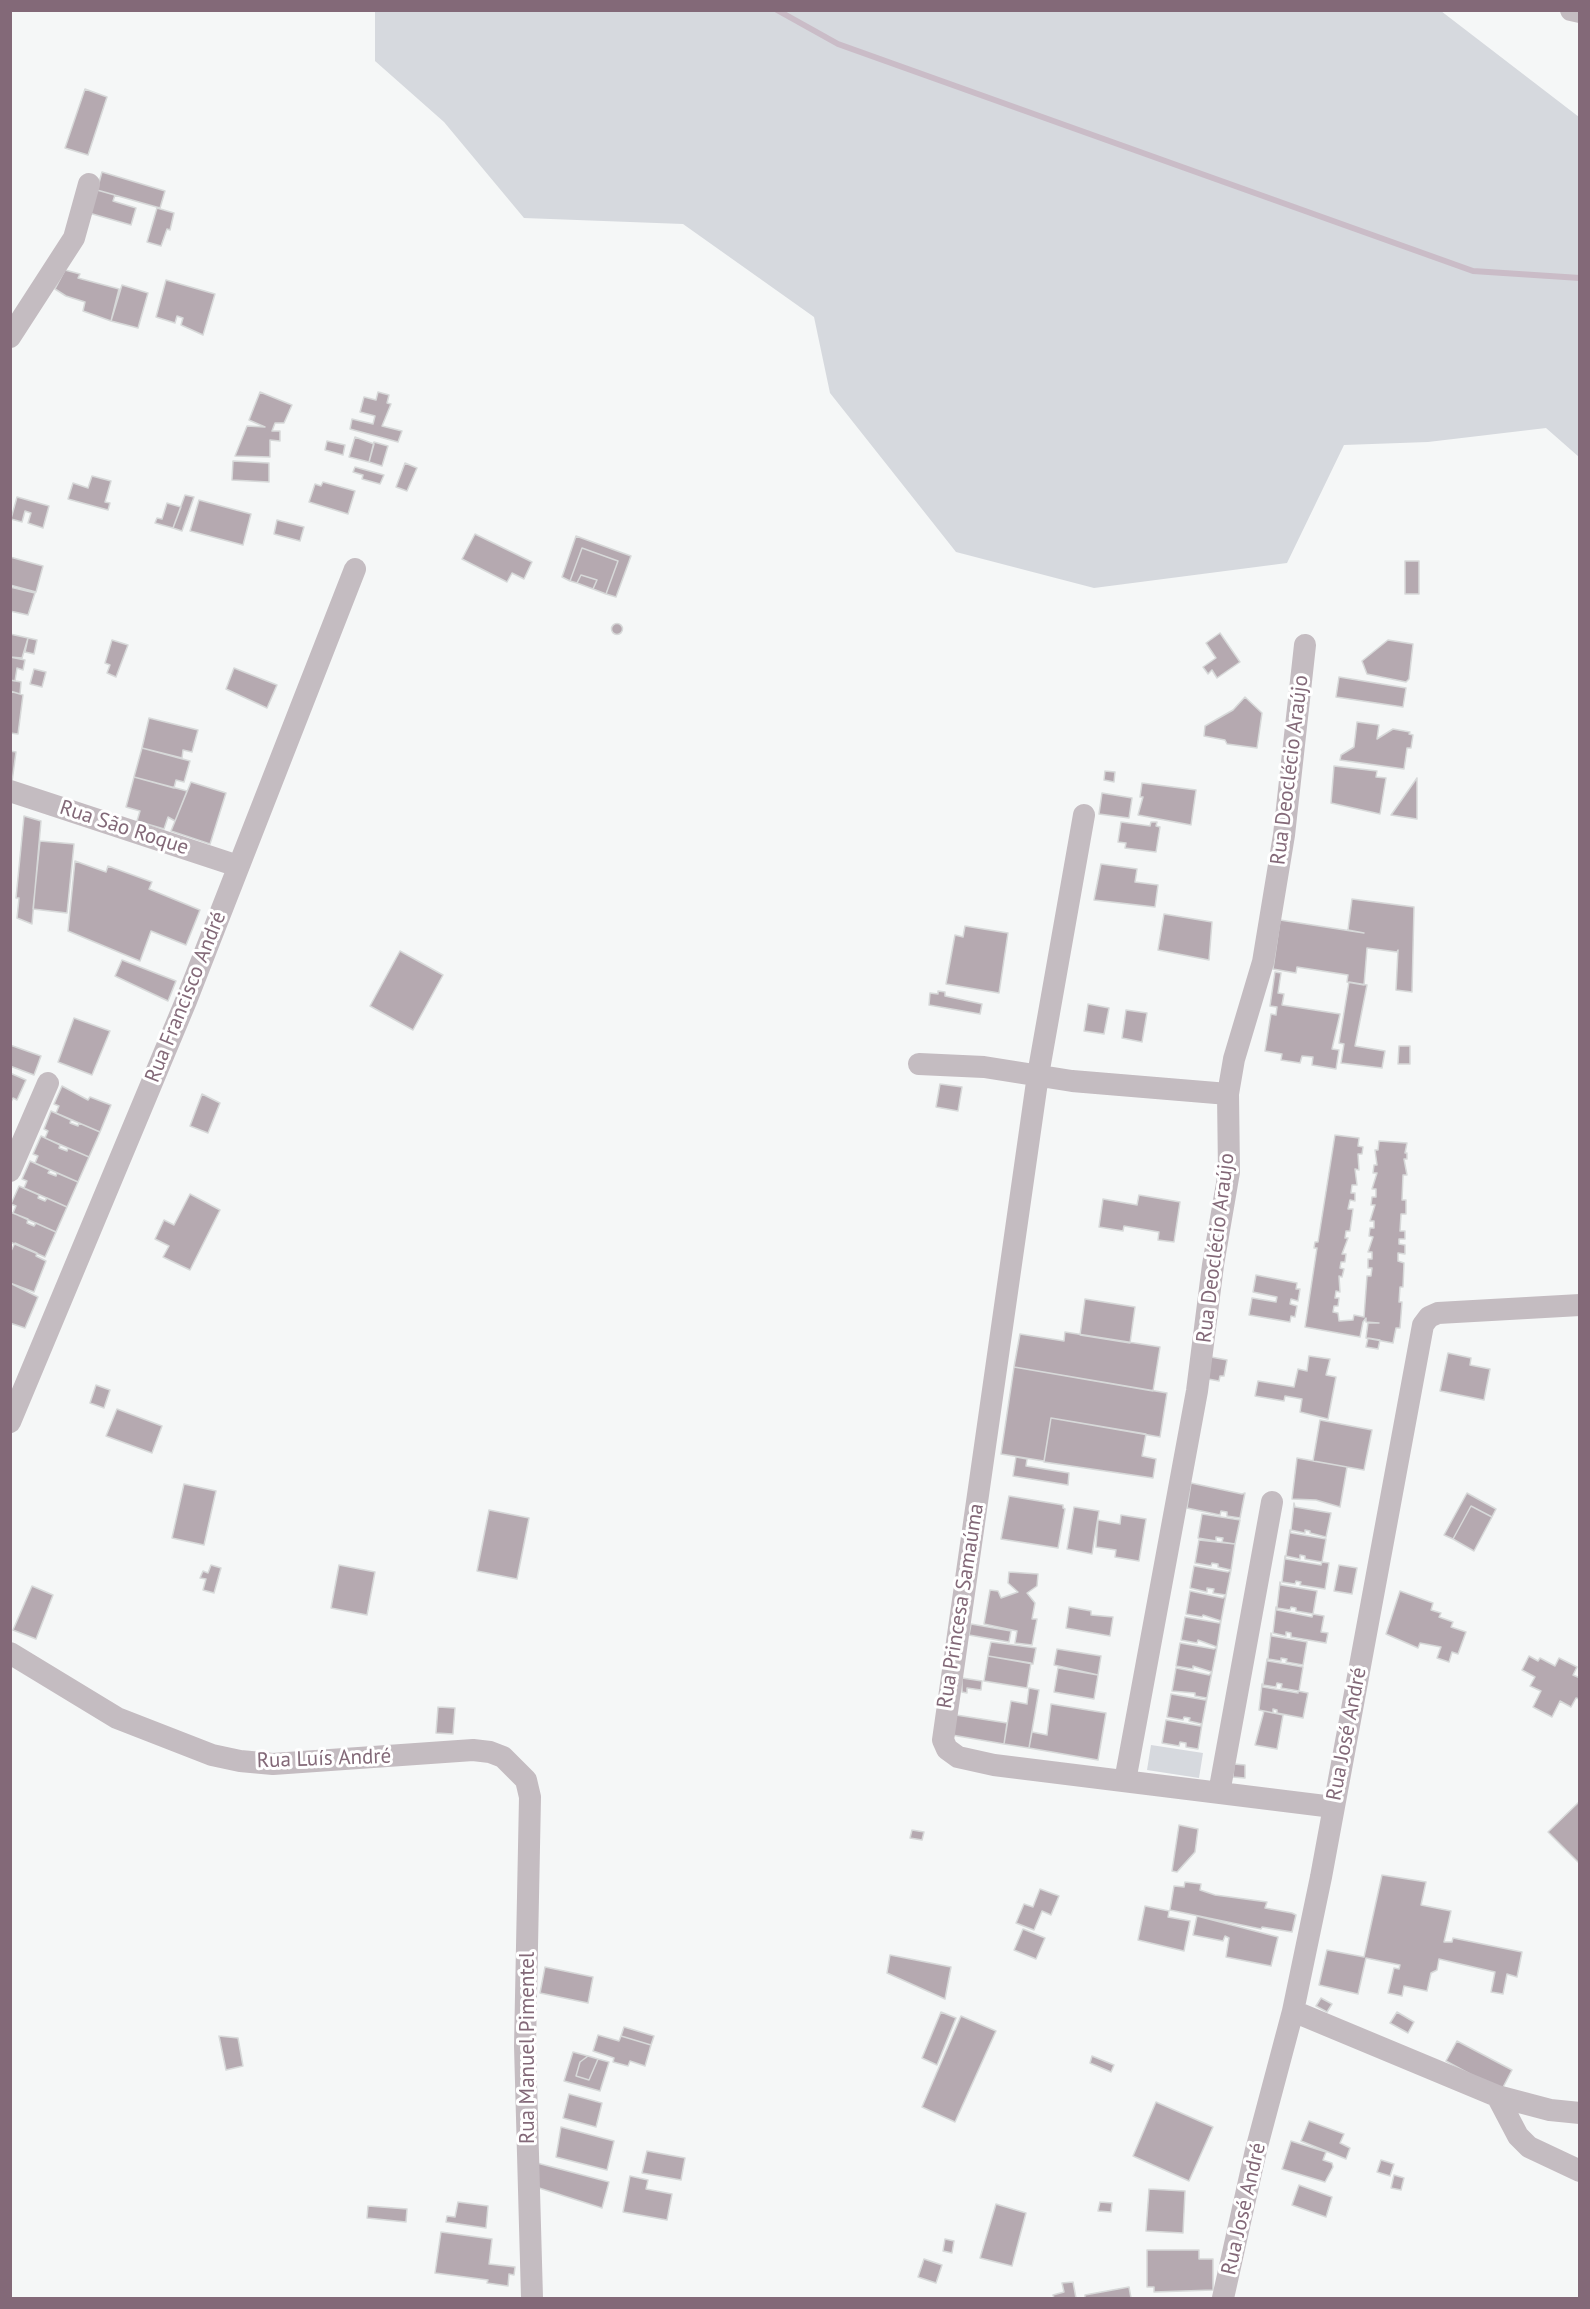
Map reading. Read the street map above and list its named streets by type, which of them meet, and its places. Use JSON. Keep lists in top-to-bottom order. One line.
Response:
{"streets":{"street":["Rua Deoclécio Araújo","Rua São Roque","Rua Francisco André","Rua Princesa Samaúma","Rua José André","Rua Luís André","Rua Manuel Pimentel"]},"crossings":[["Rua Deoclécio Araújo","Rua Princesa Samaúma"],["Rua São Roque","Rua Francisco André"],["Rua Princesa Samaúma","Rua José André"],["Rua Luís André","Rua Manuel Pimentel"]]}
